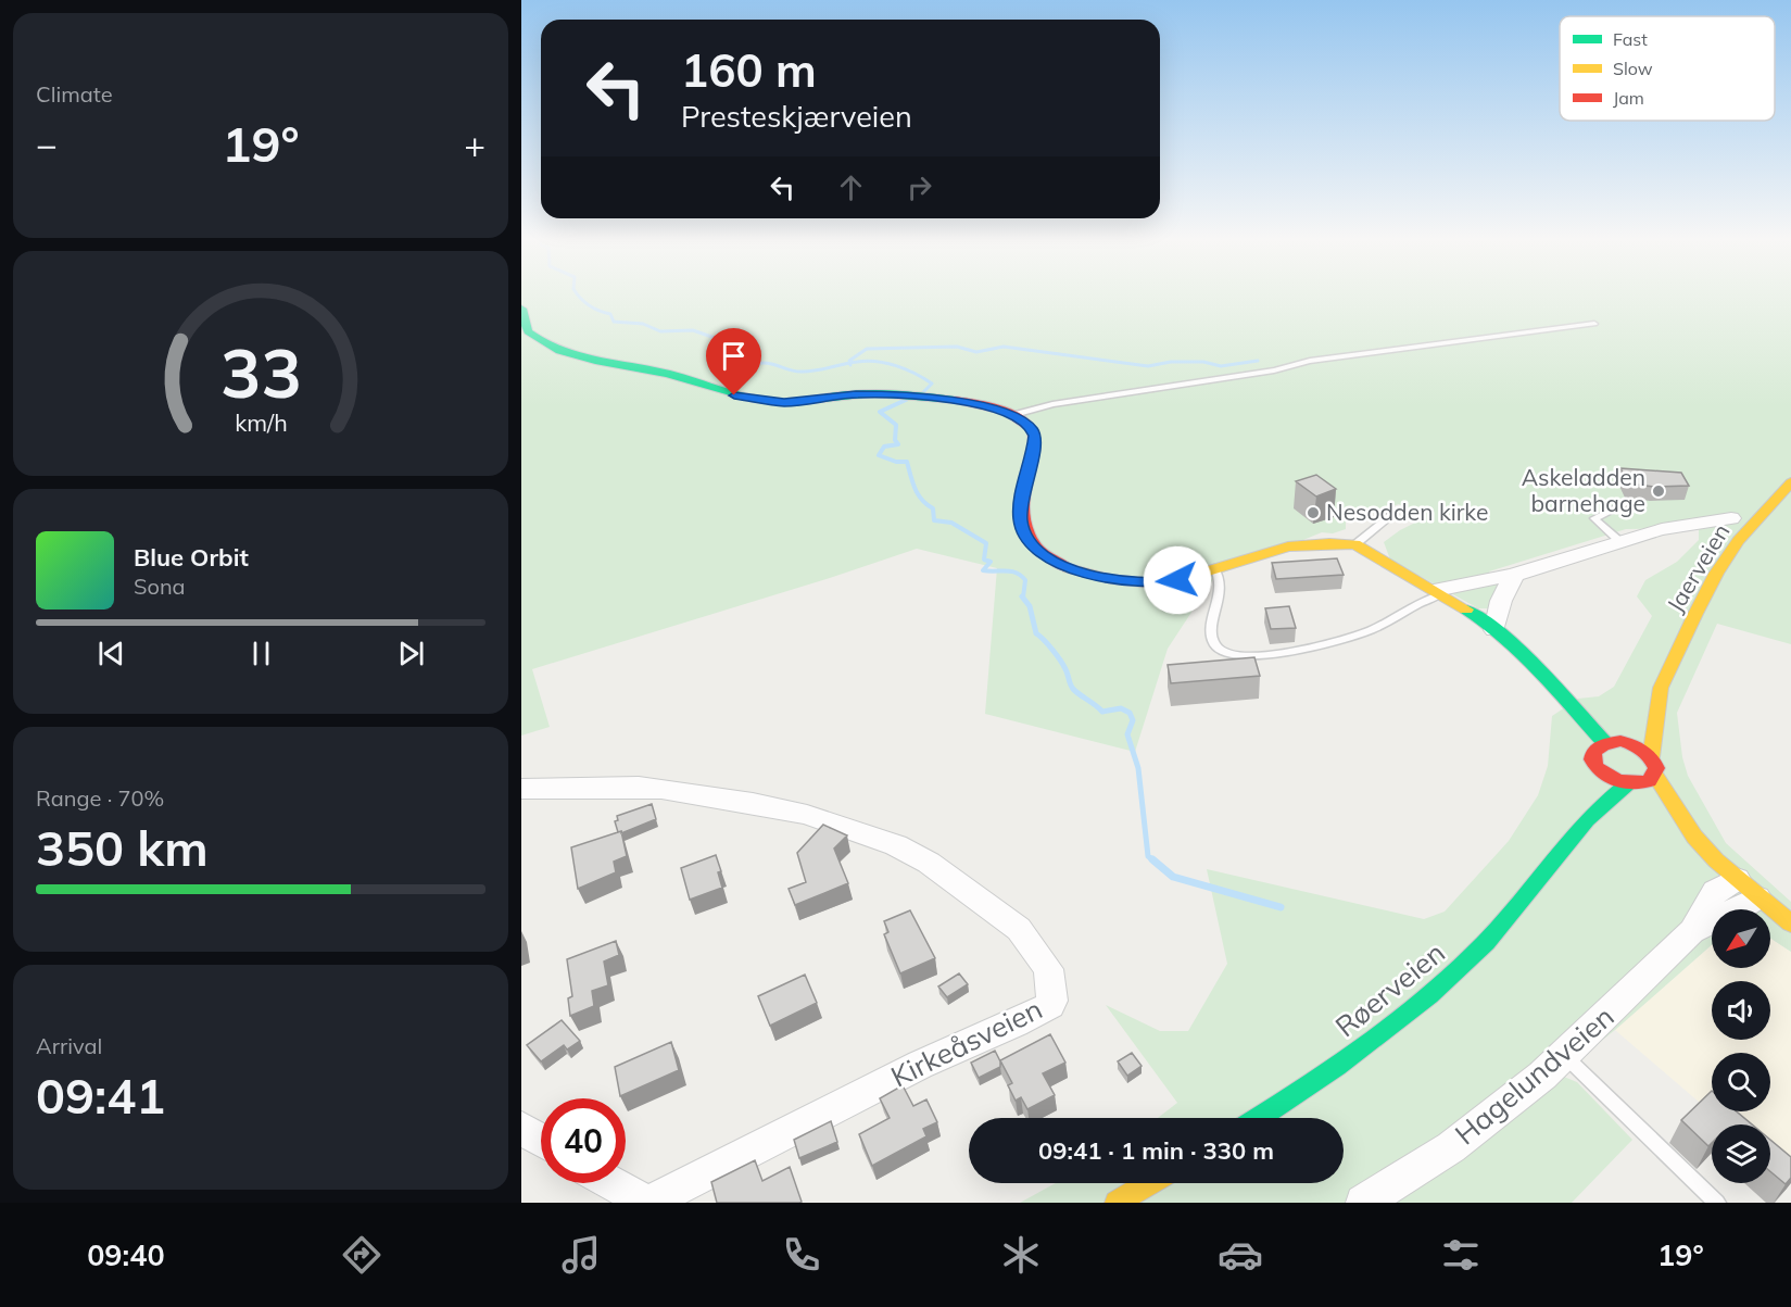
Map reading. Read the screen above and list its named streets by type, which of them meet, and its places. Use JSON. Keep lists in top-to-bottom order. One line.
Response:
{"streets":{"street":["Jaerveien","Røerveien","Kirkeåsveien","Hagelundveien"]},"crossings":[["Jaerveien","Røerveien"]],"places":["Askeladden barnehage","Nesodden kirke"],"legend":["Fast","Slow","Jam"],"north":"bottom left","page":{"tile":["Climate",["Range · 70%","350 km"],["Arrival","09:41"]],"turn":["160 m","Presteskjærveien"],"heat":["−","19°","+"],"song":["Blue Orbit","Sona"],"limit":"40","trip":"09:41 · 1 min · 330 m","tabs":["09:40","19°"],"gauge":["33","km/h"]}}
